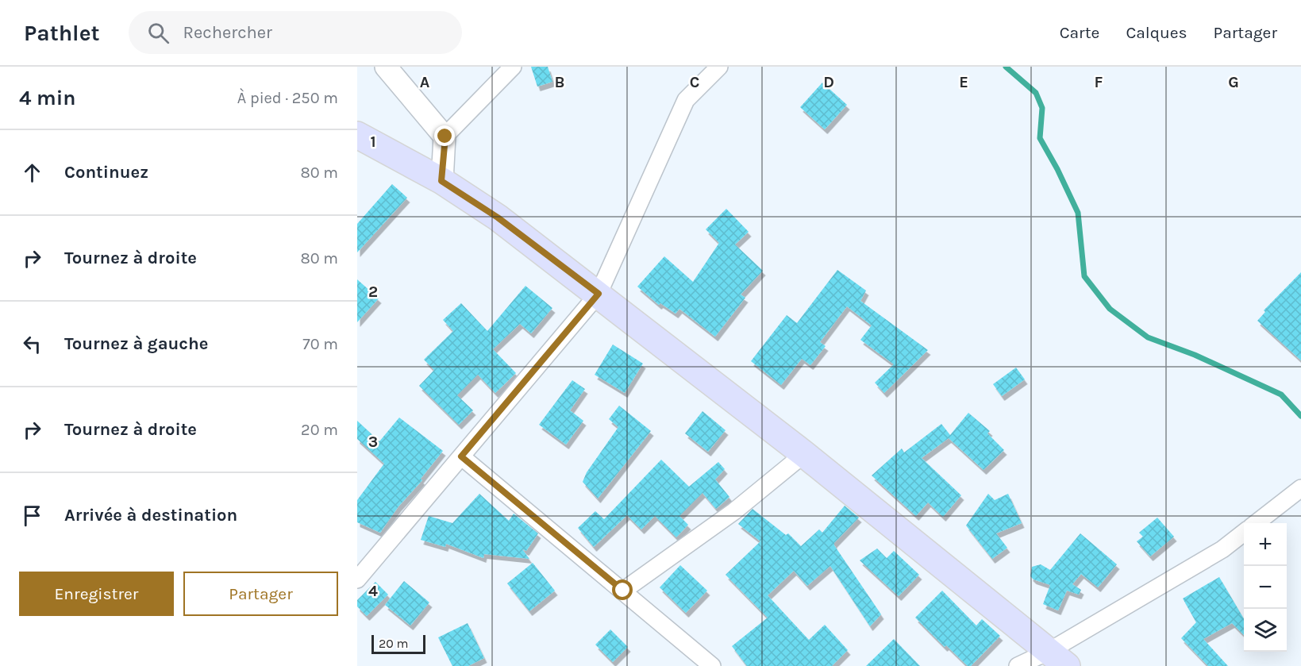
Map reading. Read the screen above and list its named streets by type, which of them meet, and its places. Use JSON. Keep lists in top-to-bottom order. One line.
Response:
{"scale_bar":"20 m","page":{"header":"Pathlet","search":"Rechercher","nav":["Carte","Calques","Partager"],"heading":["4 min","À pied · 250 m"],"list":[["Continuez","80 m"],["Tournez à droite","80 m"],["Tournez à gauche","70 m"],["Tournez à droite","20 m"],"Arrivée à destination"],"map_buttons":["+","−"],"buttons":["Enregistrer","Partager"],"scale":"20 m"},"grid":{"columns":["A","B","C","D","E","F","G"],"rows":["1","2","3","4"]}}
